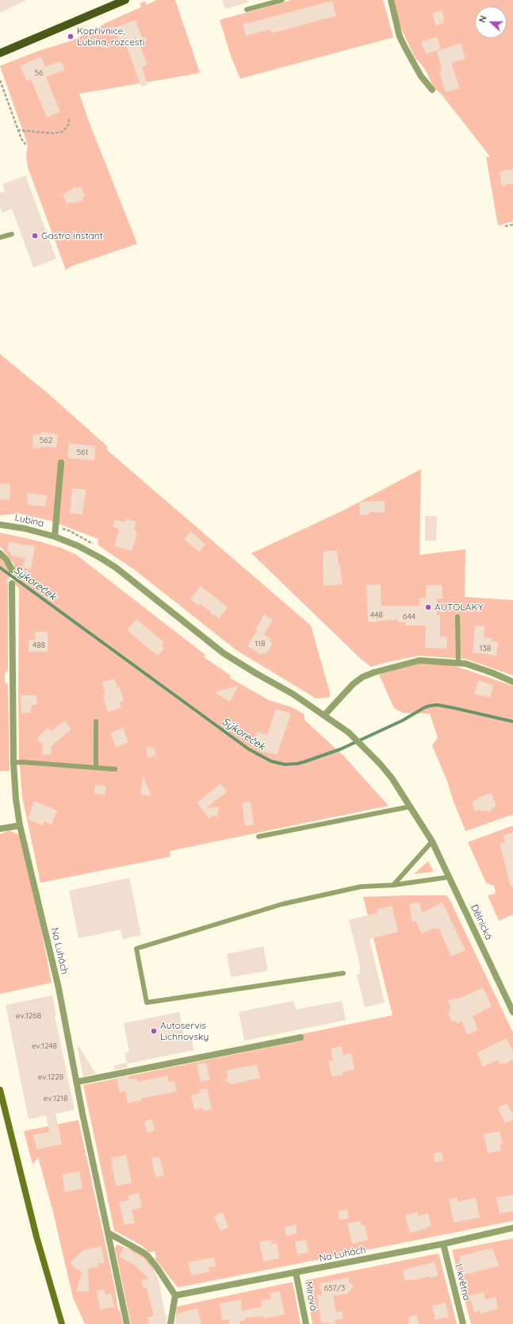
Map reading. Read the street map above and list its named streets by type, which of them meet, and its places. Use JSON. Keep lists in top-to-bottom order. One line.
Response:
{"streets":{"street":["Lubina","Dělnická","Na Luhách","1. května","Mírová"]},"crossings":[["Lubina","Dělnická"],["Na Luhách","1. května"],["Na Luhách","Mírová"]],"water":["Sýkoreček"],"places":["Kopřivnice, Lubina, rozcestí","Gastro instant","AUTOLAKY","Autoservis Lichnovsky"],"house_numbers":["56","562","561","448","644","118","488","138","ev.1268","ev.1248","ev.1228","ev.1218","657/3"],"north":"left"}
